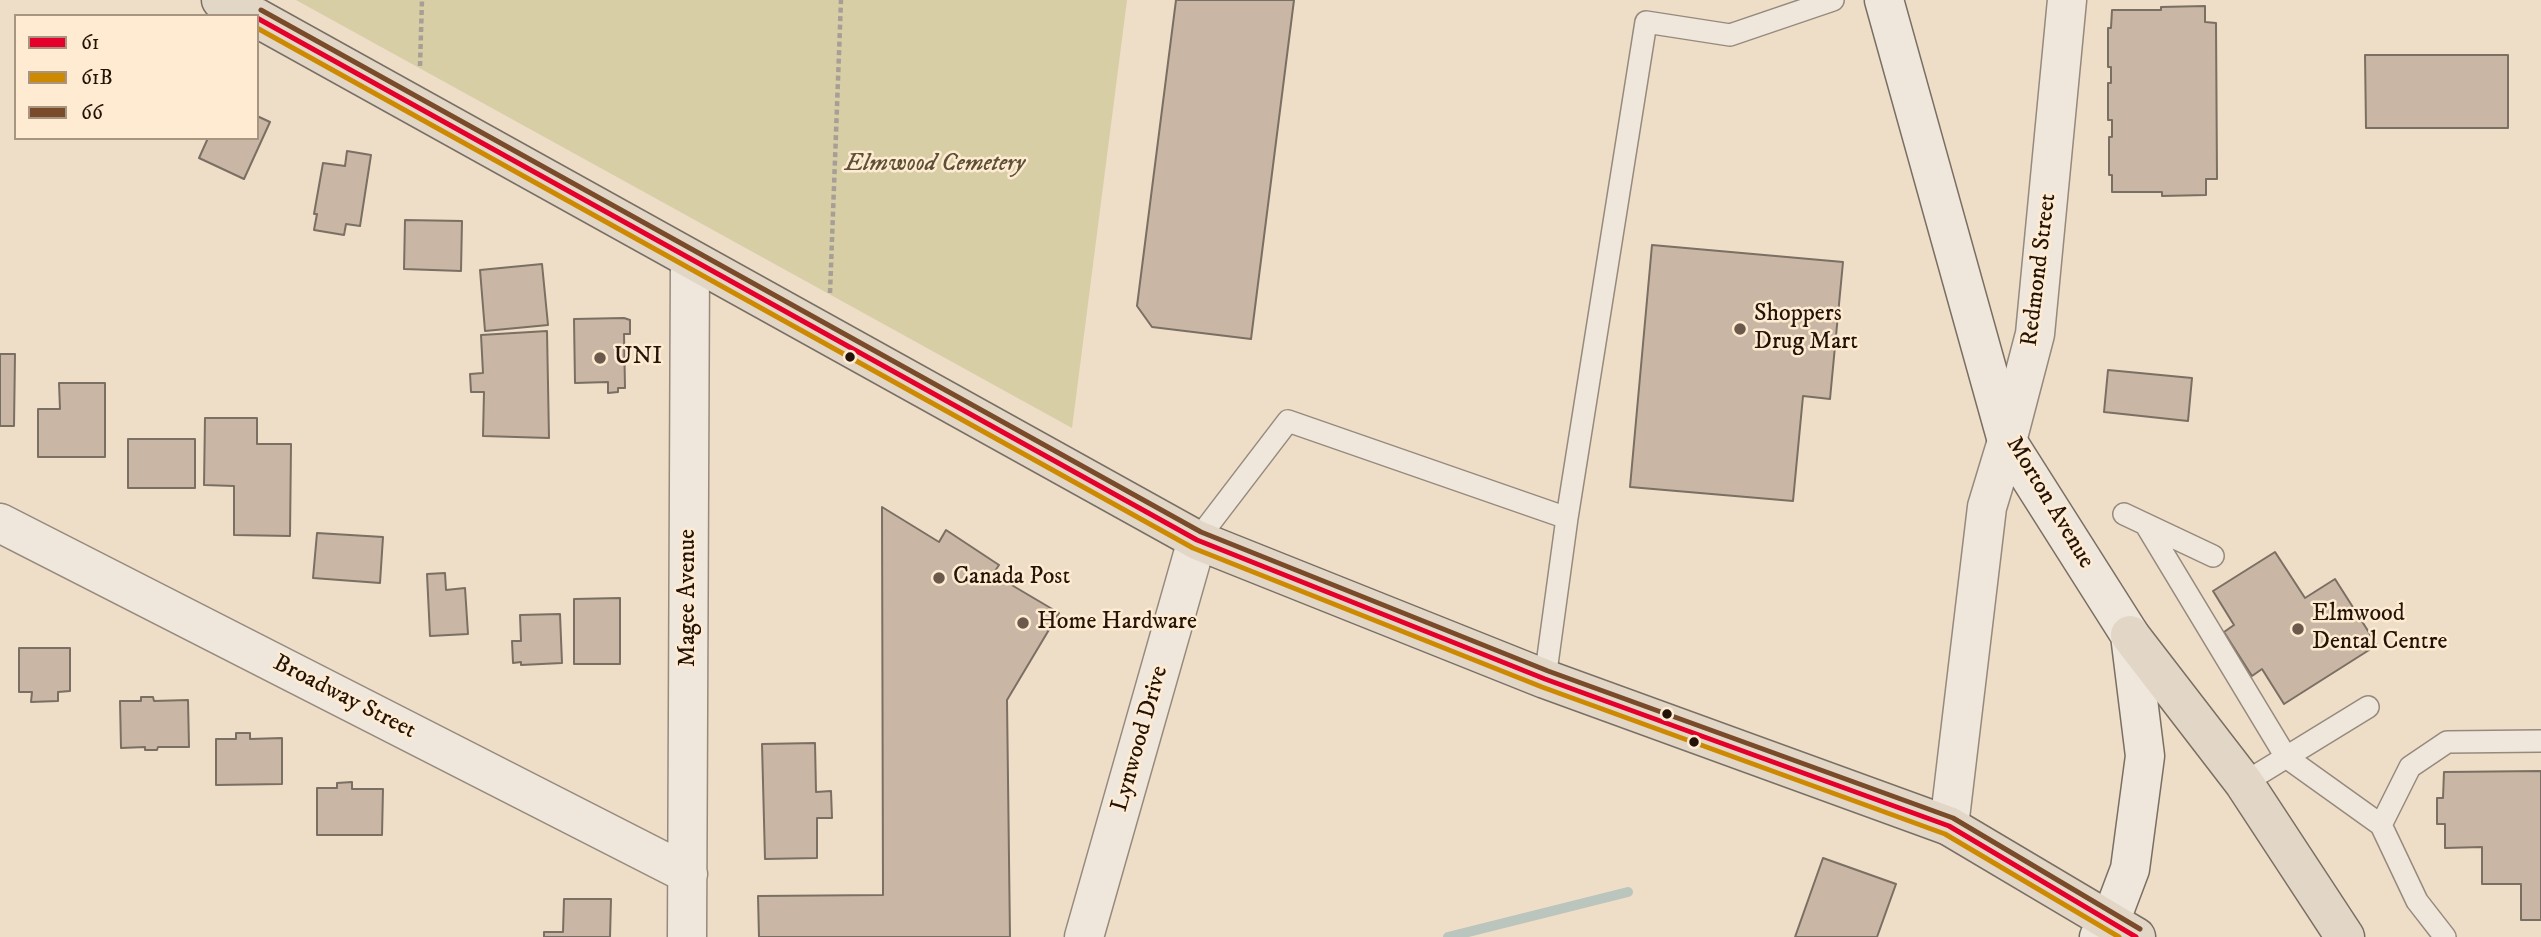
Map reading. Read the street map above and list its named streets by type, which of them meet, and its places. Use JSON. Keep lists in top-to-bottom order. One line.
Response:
{"streets":{"street":["Redmond Street","Morton Avenue","Magee Avenue","Broadway Street","Lynwood Drive"]},"crossings":[["Redmond Street","Morton Avenue"],["Magee Avenue","Broadway Street"]],"parks":["Elmwood Cemetery"],"places":["Shoppers Drug Mart","UNI","Canada Post","Home Hardware","Elmwood Dental Centre"],"lines":["transit line 66","transit line 61","transit line 61B"],"legend":["61","61B","66"]}
